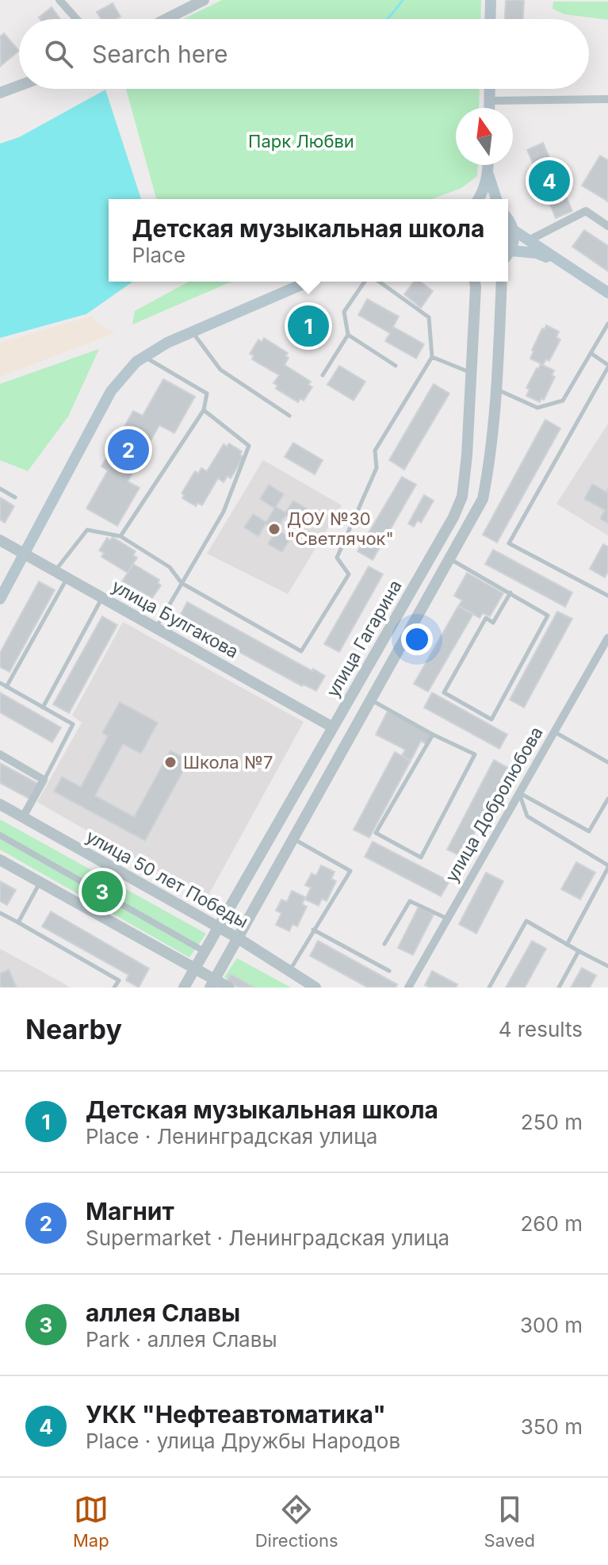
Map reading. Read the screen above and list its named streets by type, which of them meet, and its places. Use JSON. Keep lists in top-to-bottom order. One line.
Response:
{"streets":{"street":["улица Булгакова","улица Гагарина","улица Добролюбова","улица 50 лет Победы"]},"crossings":[["улица Булгакова","улица Гагарина"],["улица Гагарина","улица 50 лет Победы"]],"parks":["Парк Любви"],"places":["ДОУ №30 \"Светлячок\"","Школа №7"],"north":"top","page":{"search":"Search here","pins":["4","1","2","3"],"popup":["Детская музыкальная школа","Place"],"heading":["Nearby","4 results"],"list":[{"mark":"1","name":"Детская музыкальная школа","note":"Place · Ленинградская улица","value":"250 m"},{"mark":"2","name":"Магнит","note":"Supermarket · Ленинградская улица","value":"260 m"},{"mark":"3","name":"аллея Славы","note":"Park · аллея Славы","value":"300 m"},{"mark":"4","name":"УКК \"Нефтеавтоматика\"","note":"Place · улица Дружбы Народов","value":"350 m"}],"nav":["Map","Directions","Saved"]}}
